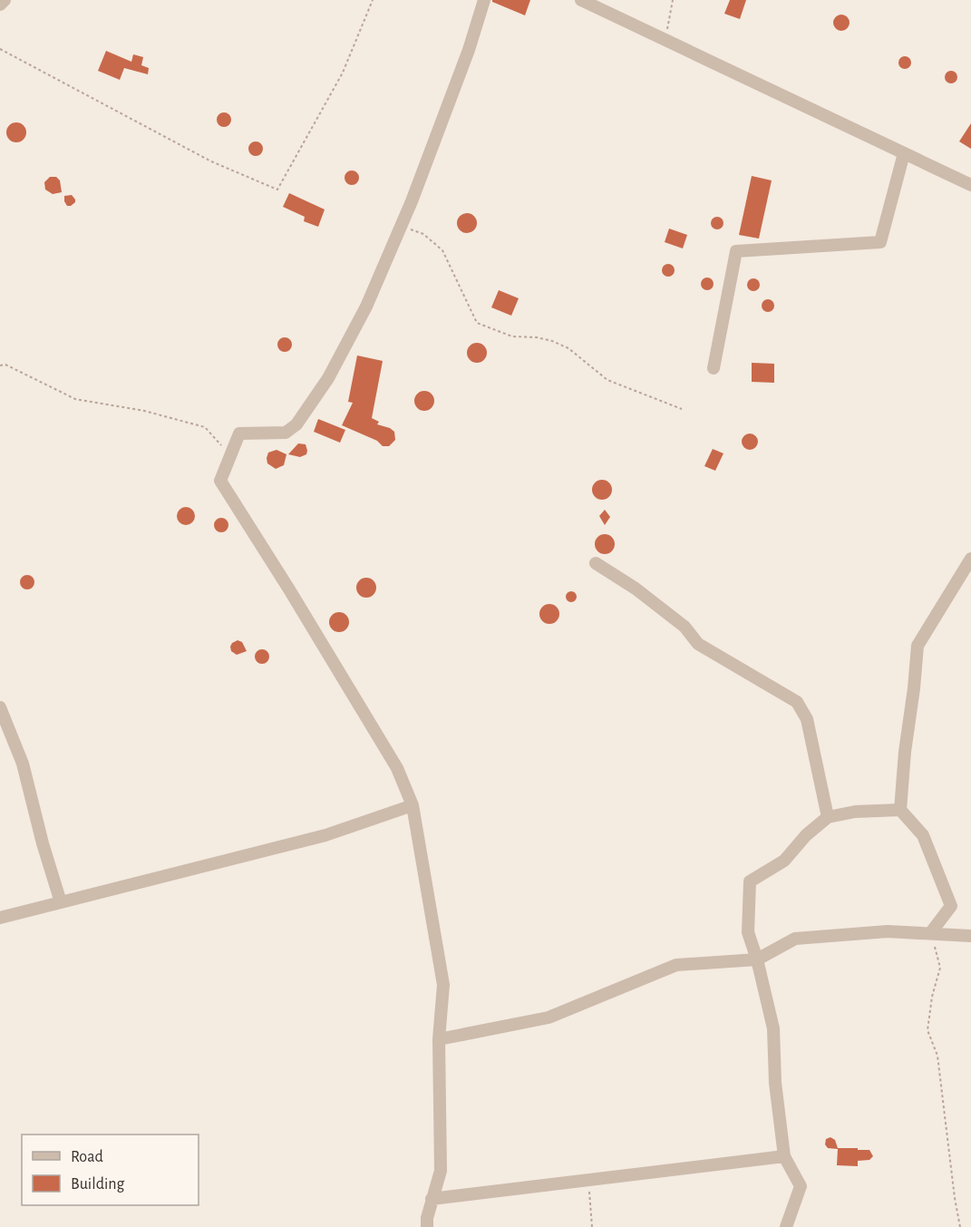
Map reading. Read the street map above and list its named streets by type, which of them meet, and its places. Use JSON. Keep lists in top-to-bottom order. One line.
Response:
{"legend":["Road","Building"]}
